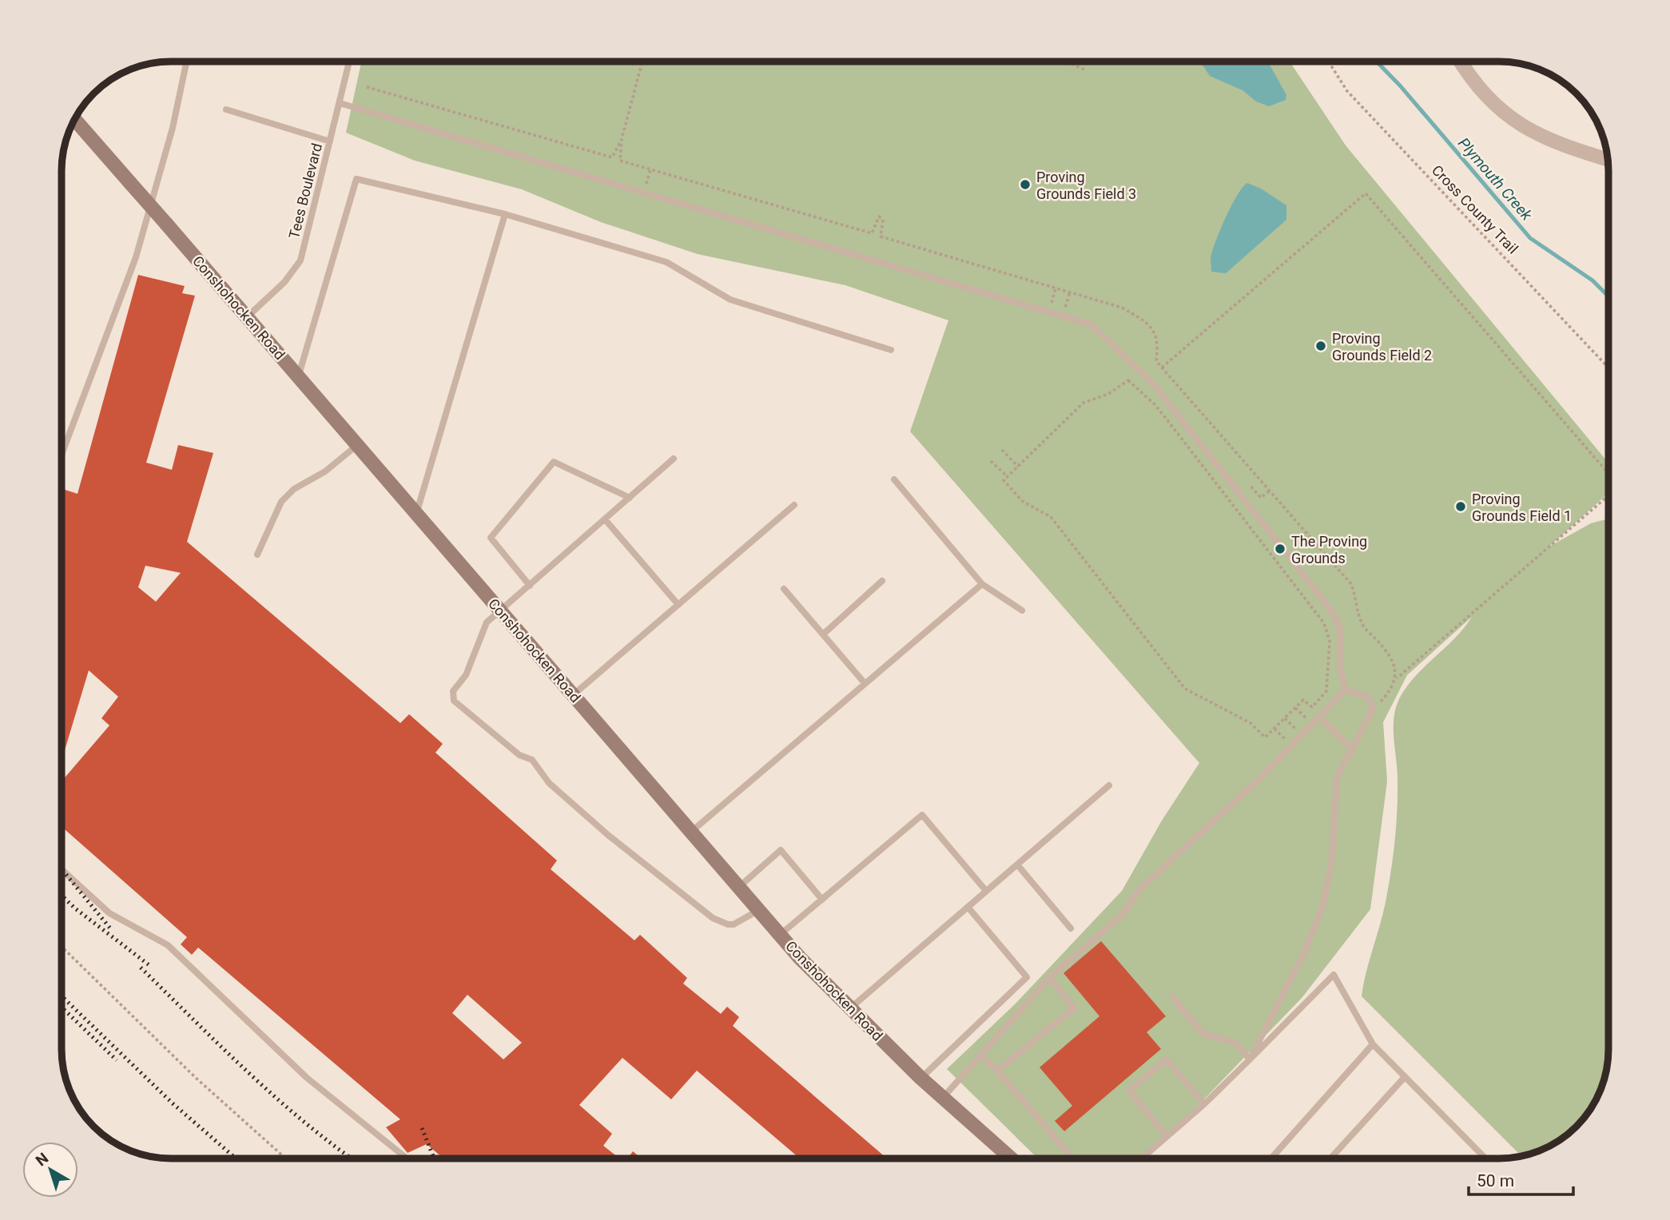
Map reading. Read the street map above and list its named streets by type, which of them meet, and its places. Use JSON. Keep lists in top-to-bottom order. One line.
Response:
{"streets":{"main road":["Conshohocken Road"],"lane":["Tees Boulevard"],"path":["Cross County Trail"]},"crossings":[["Tees Boulevard","Conshohocken Road"]],"water":["Plymouth Creek"],"places":["Proving Grounds Field 3","Proving Grounds Field 2","Proving Grounds Field 1","The Proving Grounds"],"scale_bar":"50 m","north":"top left"}
